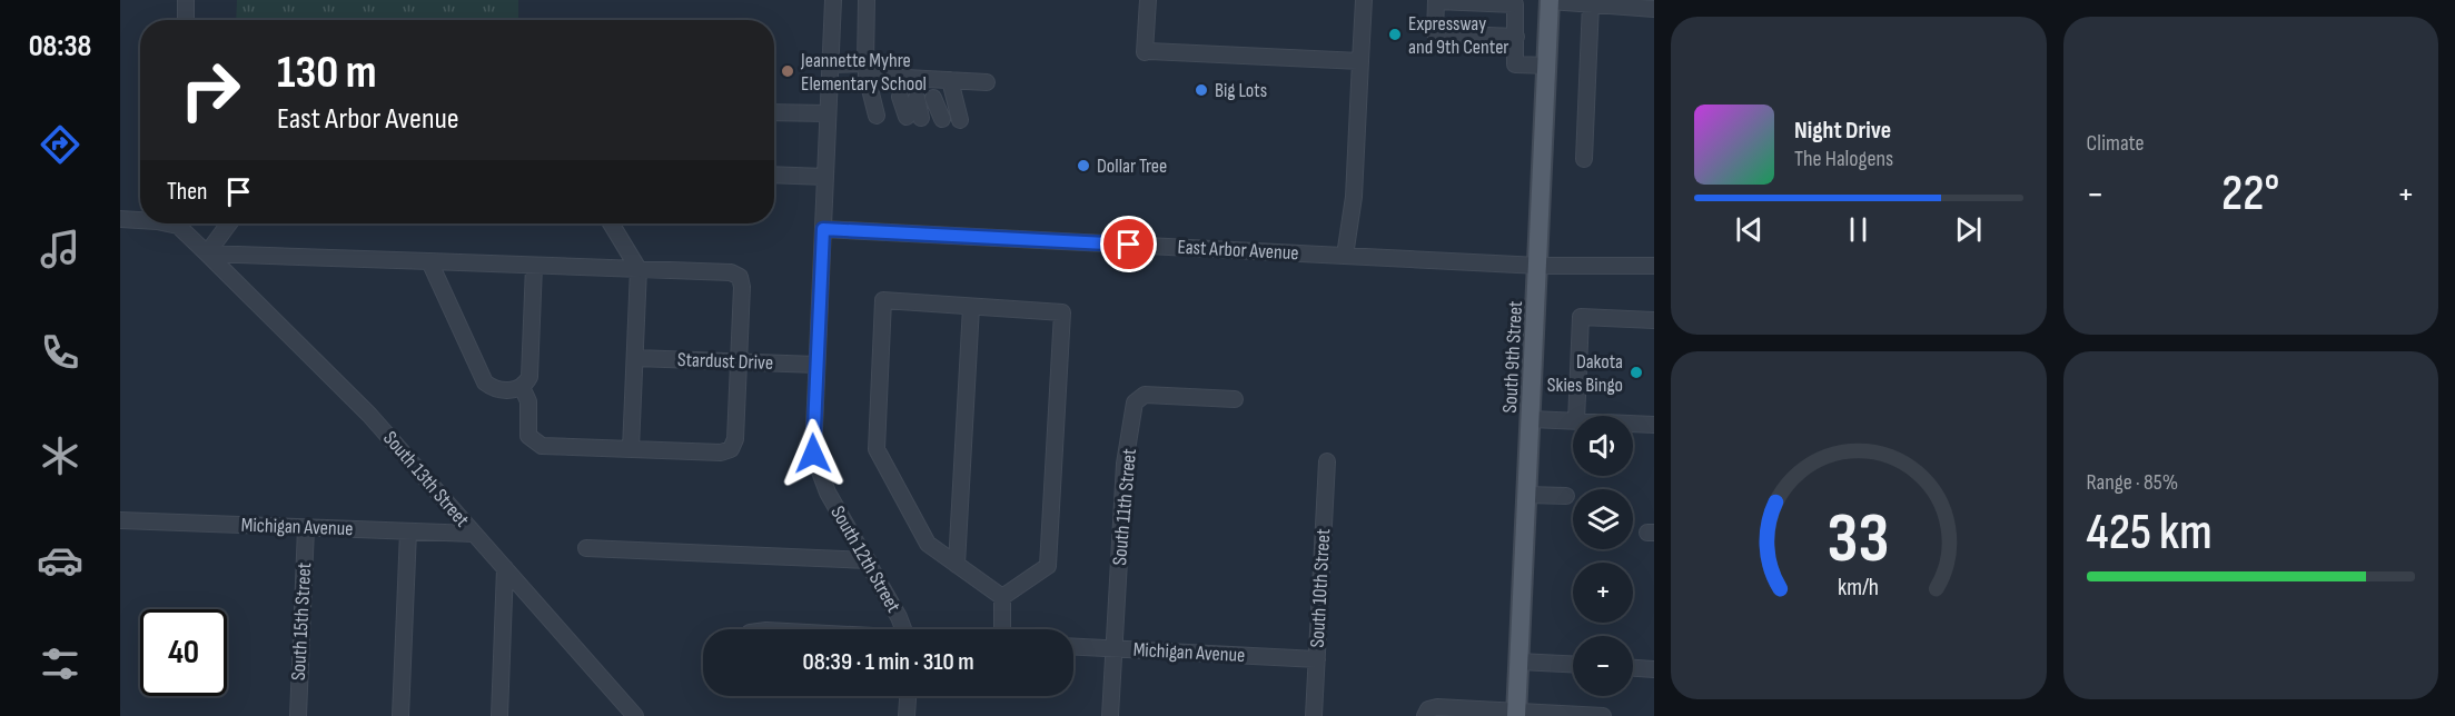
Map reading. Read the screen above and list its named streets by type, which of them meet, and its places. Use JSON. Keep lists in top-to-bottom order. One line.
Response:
{"streets":{"main road":["South 9th Street"],"street":["East Arbor Avenue","Stardust Drive","South 13th Street","South 11th Street","Michigan Avenue","South 12th Street","South 10th Street","South 15th Street"]},"crossings":[["East Arbor Avenue","South 9th Street"],["East Arbor Avenue","South 12th Street"],["Stardust Drive","South 12th Street"],["South 13th Street","Michigan Avenue"],["South 11th Street","Michigan Avenue"],["Michigan Avenue","South 10th Street"],["Michigan Avenue","South 15th Street"]],"places":["Expressway and 9th Center","Jeannette Myhre Elementary School","Big Lots","Dollar Tree","Dakota Skies Bingo"],"page":{"tabs":"08:38","tile":["Climate",["Range · 85%","425 km"]],"turn":["130 m","East Arbor Avenue"],"song":["Night Drive","The Halogens"],"then":"Then","heat":["−","22°","+"],"map_buttons":["+","−"],"limit":"40","trip":"08:39 · 1 min · 310 m","gauge":["33","km/h"]}}
